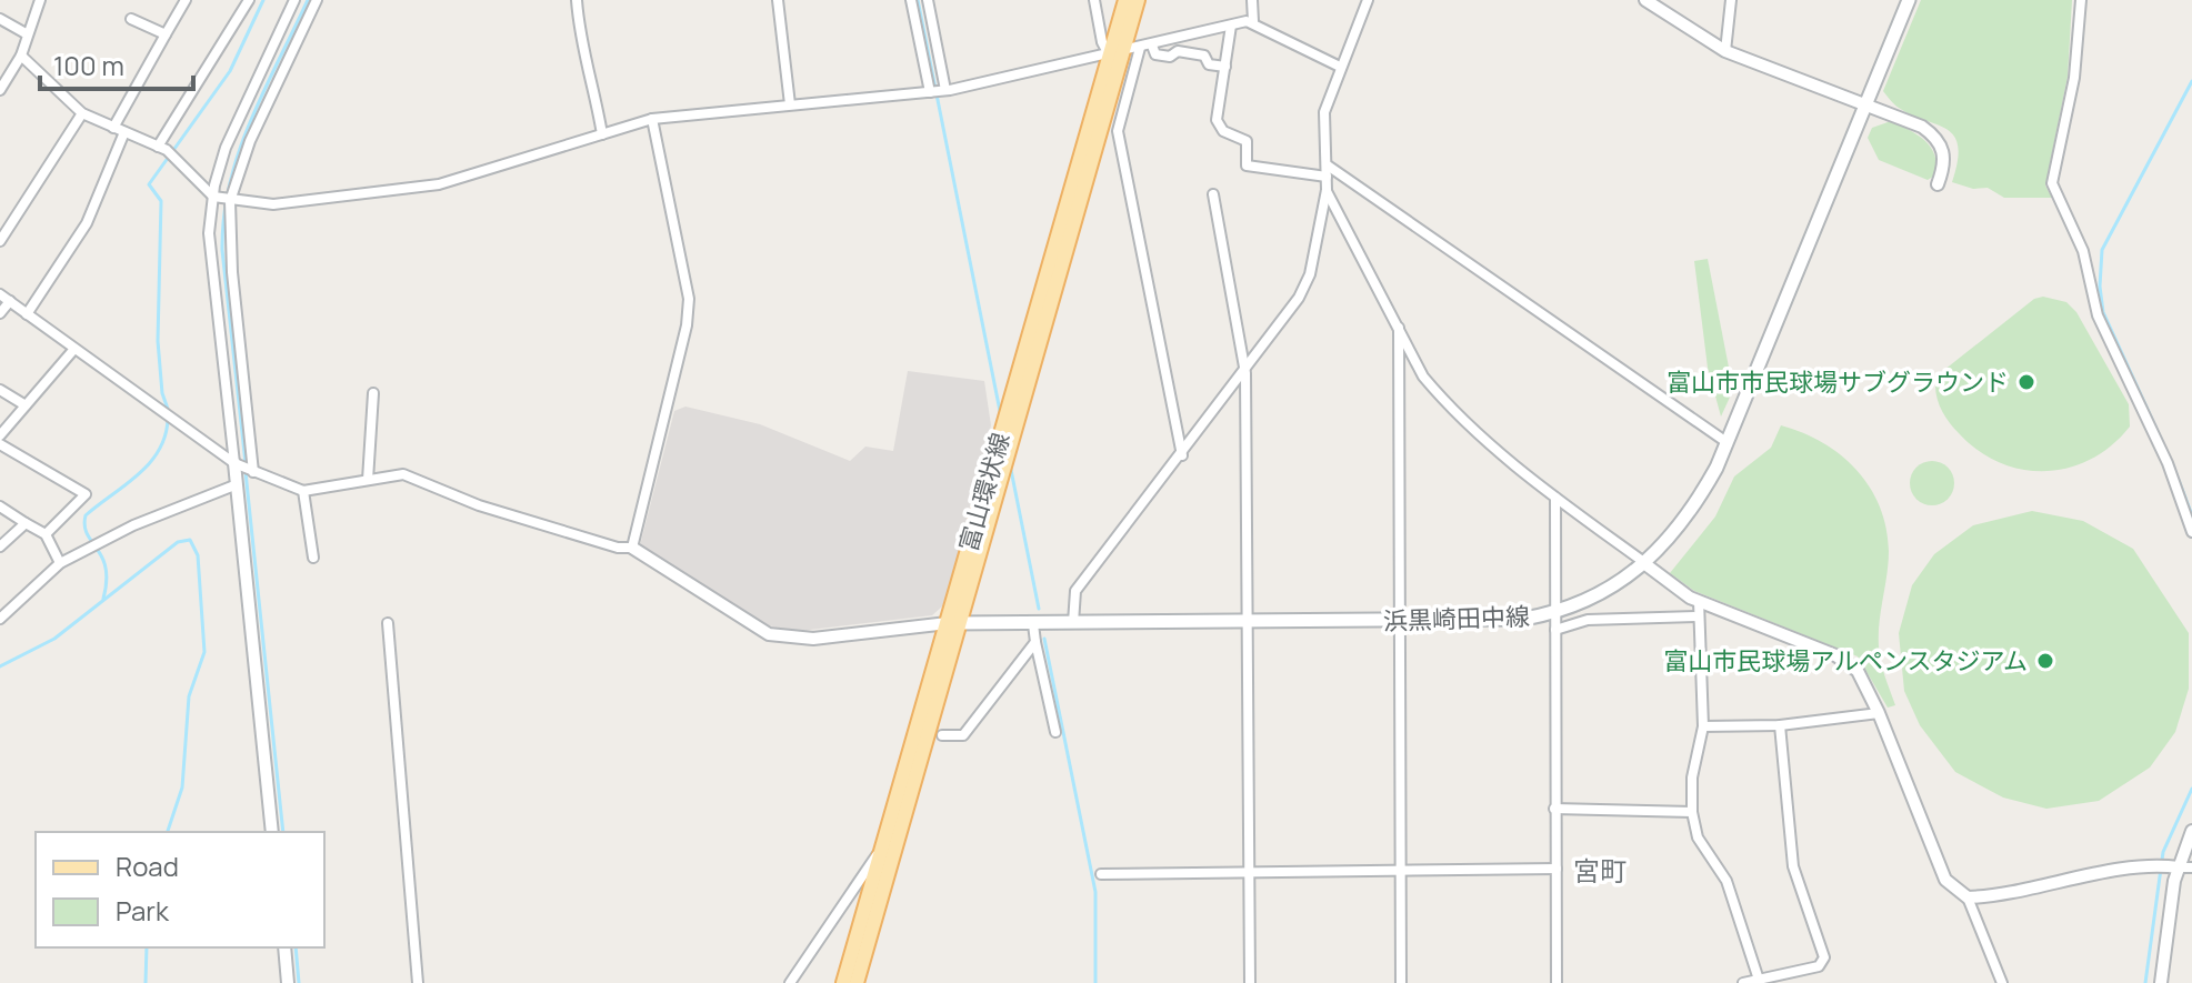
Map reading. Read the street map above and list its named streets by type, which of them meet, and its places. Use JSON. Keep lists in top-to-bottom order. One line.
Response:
{"streets":{"main road":["富山環状線","浜黒崎田中線"]},"crossings":[["富山環状線","浜黒崎田中線"]],"districts":["宮町"],"places":["富山市市民球場サブグラウンド","富山市民球場アルペンスタジアム"],"legend":["Road","Park"],"scale_bar":"100 m"}
